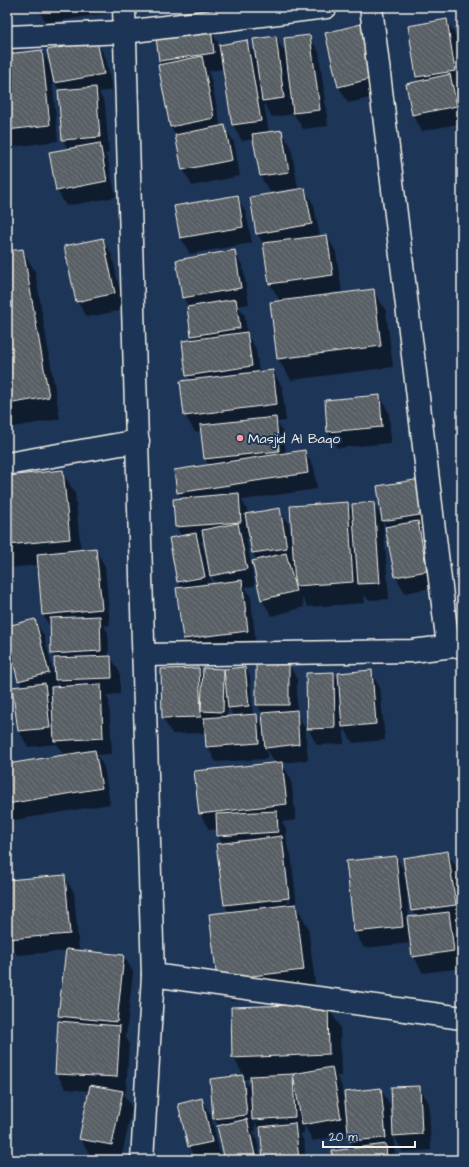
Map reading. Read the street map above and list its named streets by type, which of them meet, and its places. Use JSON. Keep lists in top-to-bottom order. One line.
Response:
{"places":["Masjid Al Baqo"],"scale_bar":"20 m"}
